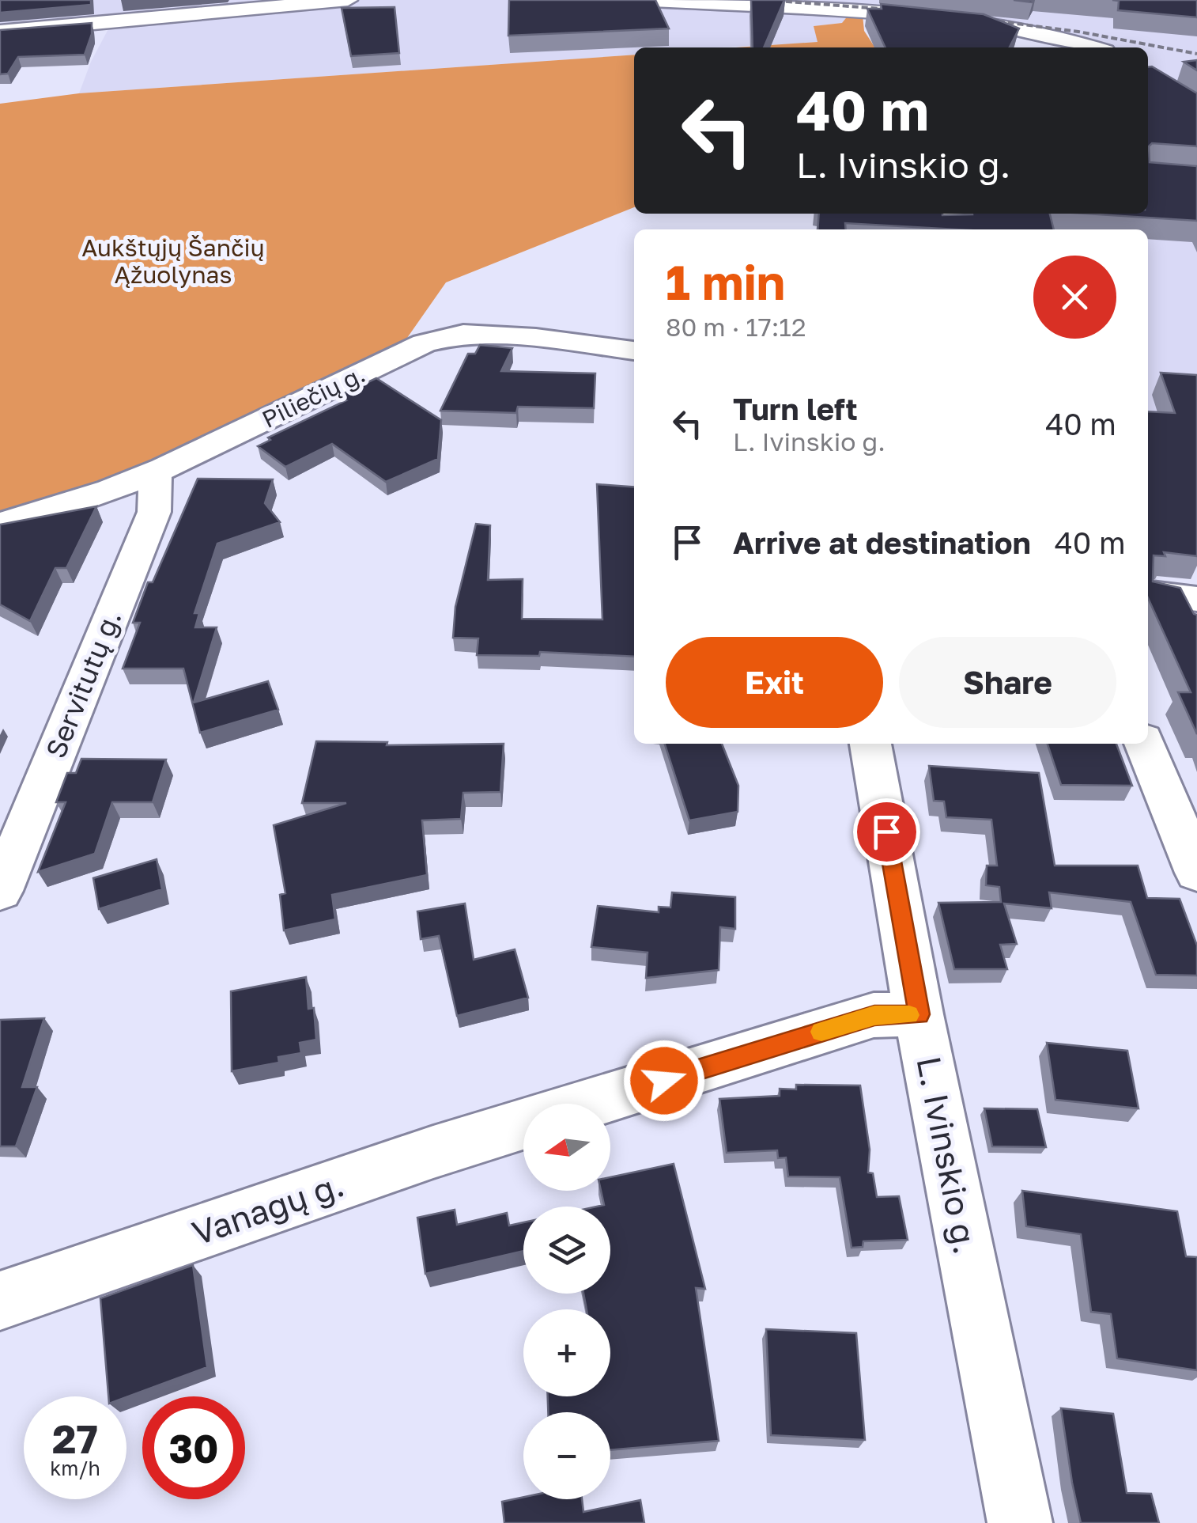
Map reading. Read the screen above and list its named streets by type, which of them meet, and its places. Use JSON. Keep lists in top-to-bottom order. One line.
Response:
{"streets":{"street":["Piliečių g.","Servitutų g.","L. Ivinskio g.","Vanagų g."]},"crossings":[["Piliečių g.","Servitutų g."]],"parks":["Aukštųjų Šančių Ąžuolynas"],"north":"left","page":{"turn":["40 m","L. Ivinskio g."],"heading":["1 min","80 m · 17:12"],"list":[{"name":"Turn left","note":"L. Ivinskio g.","value":"40 m"},{"name":"Arrive at destination","value":"40 m"}],"buttons":["Exit","Share"],"map_buttons":["+","−"],"speed":"27 km/h","limit":"30"}}
